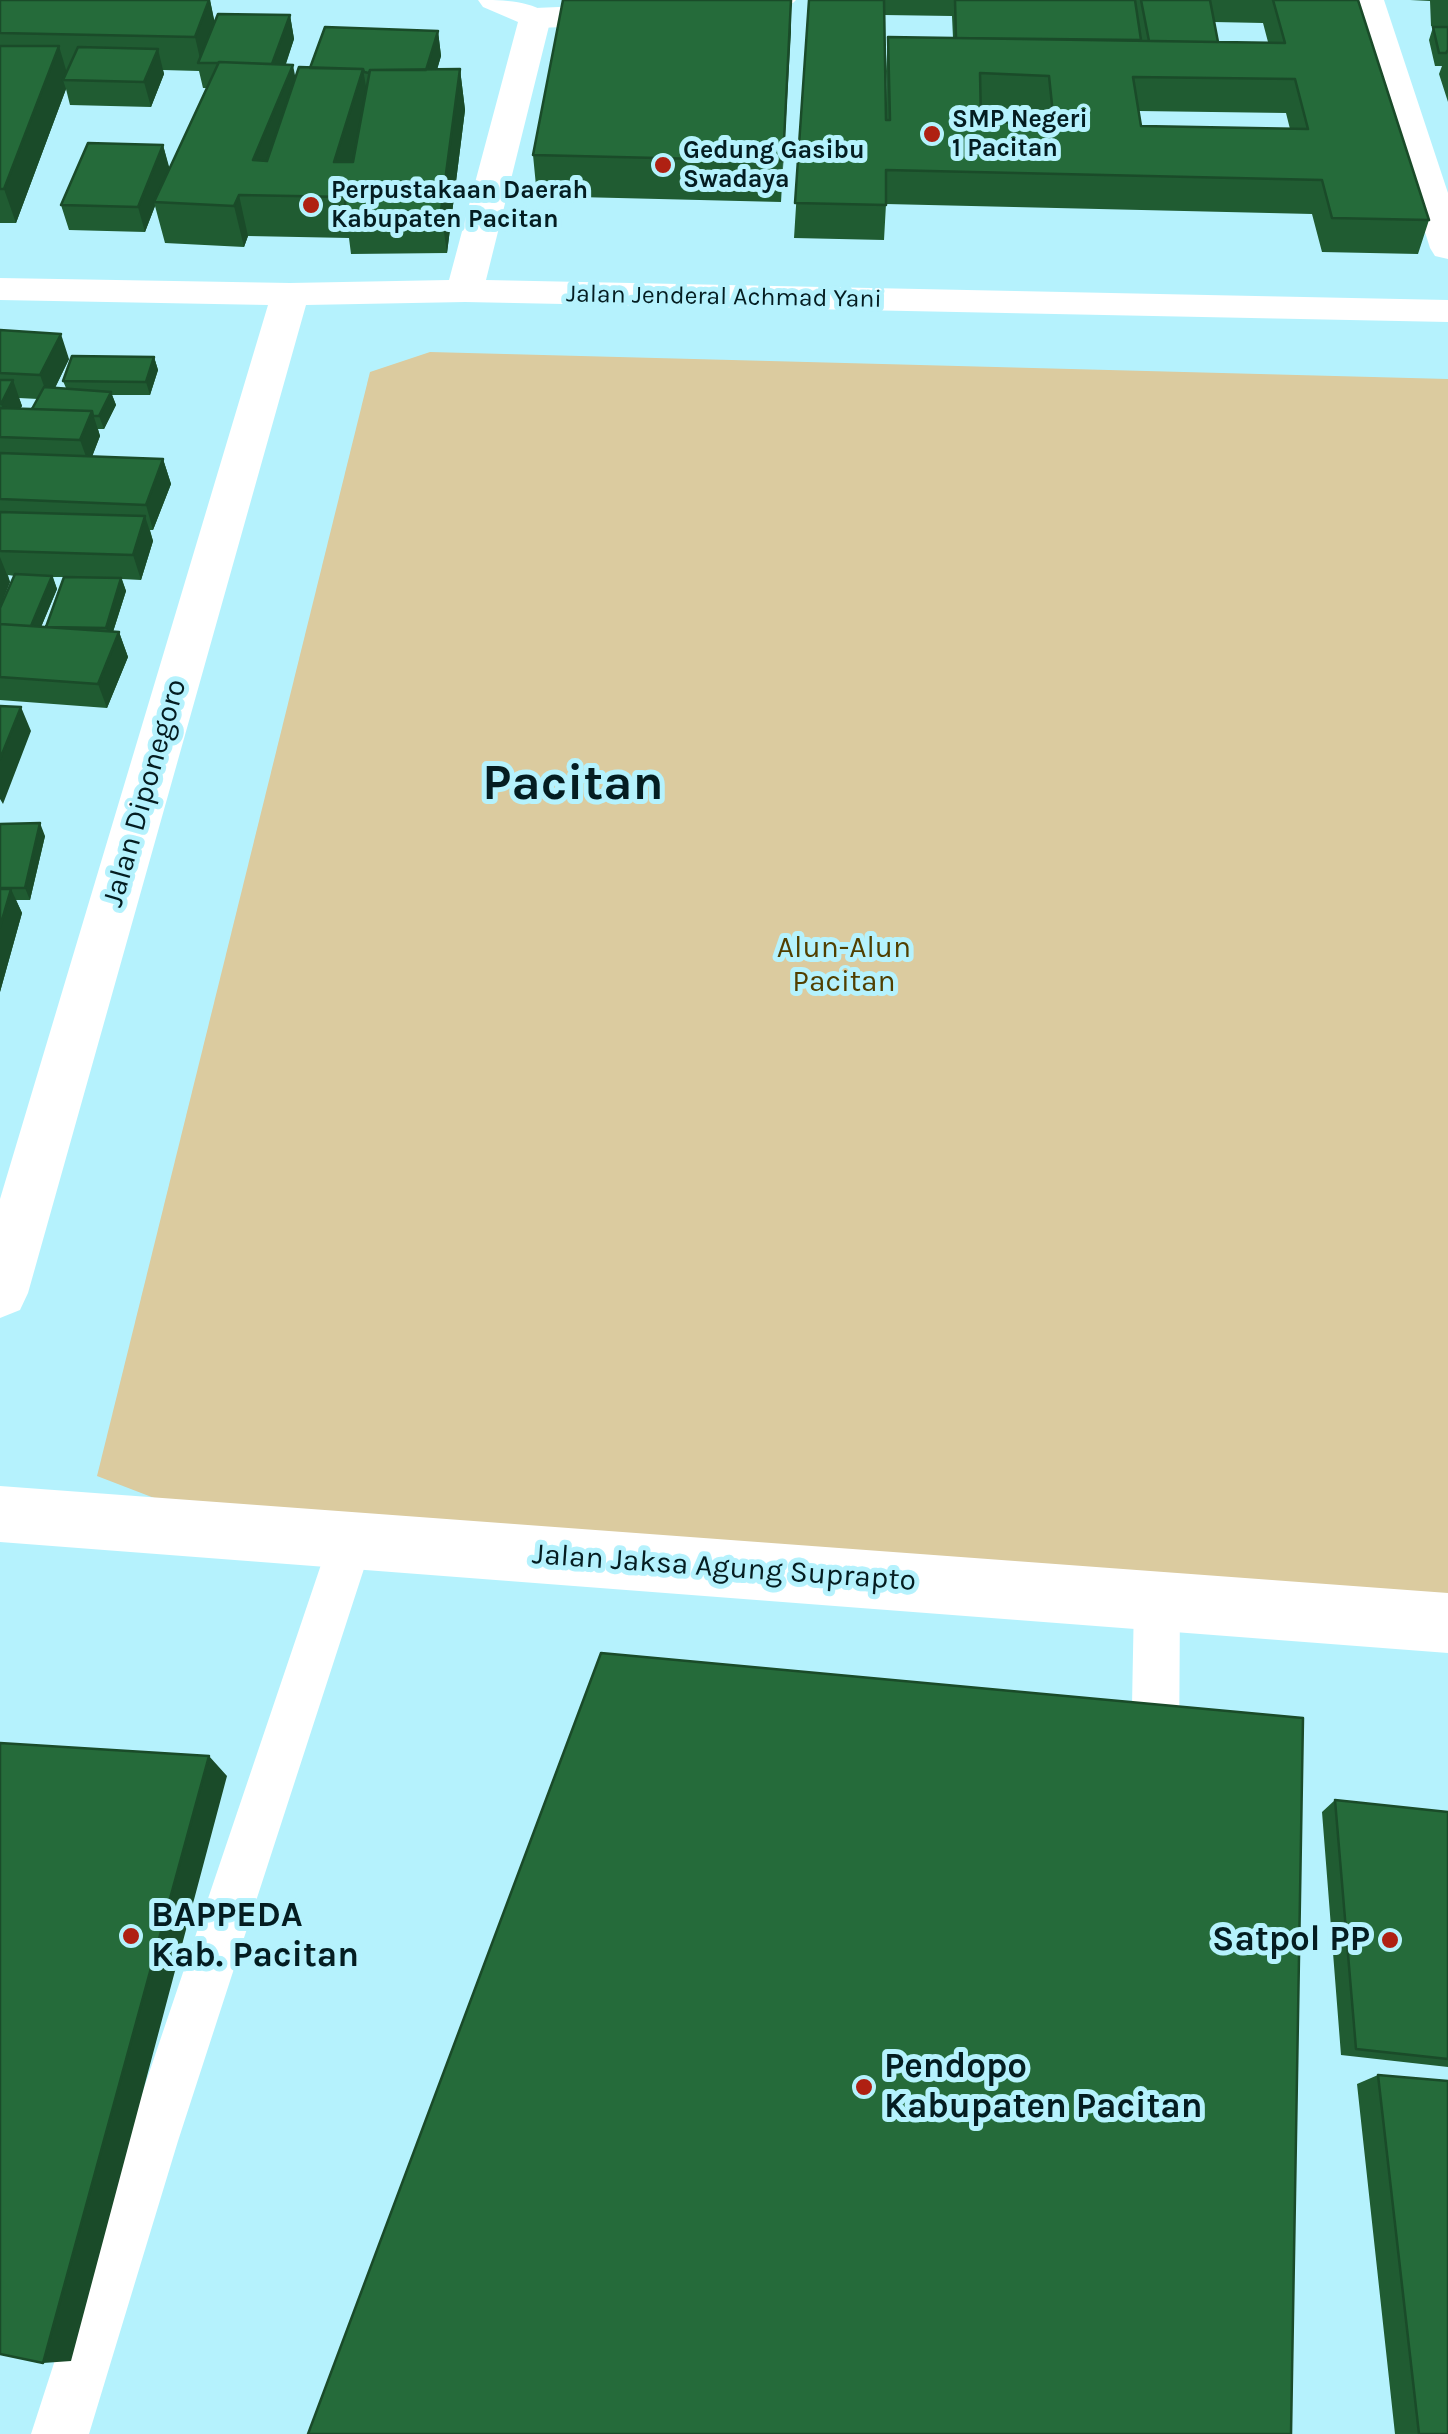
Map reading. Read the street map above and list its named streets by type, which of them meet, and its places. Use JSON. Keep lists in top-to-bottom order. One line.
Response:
{"streets":{"main road":["Jalan Jenderal Achmad Yani","Jalan Diponegoro","Jalan Jaksa Agung Suprapto"]},"crossings":[["Jalan Jenderal Achmad Yani","Jalan Diponegoro"]],"districts":["Pacitan"],"parks":["Alun-Alun Pacitan"],"places":["SMP Negeri 1 Pacitan","Gedung Gasibu Swadaya","Perpustakaan Daerah Kabupaten Pacitan","BAPPEDA Kab. Pacitan","Satpol PP","Pendopo Kabupaten Pacitan"]}
